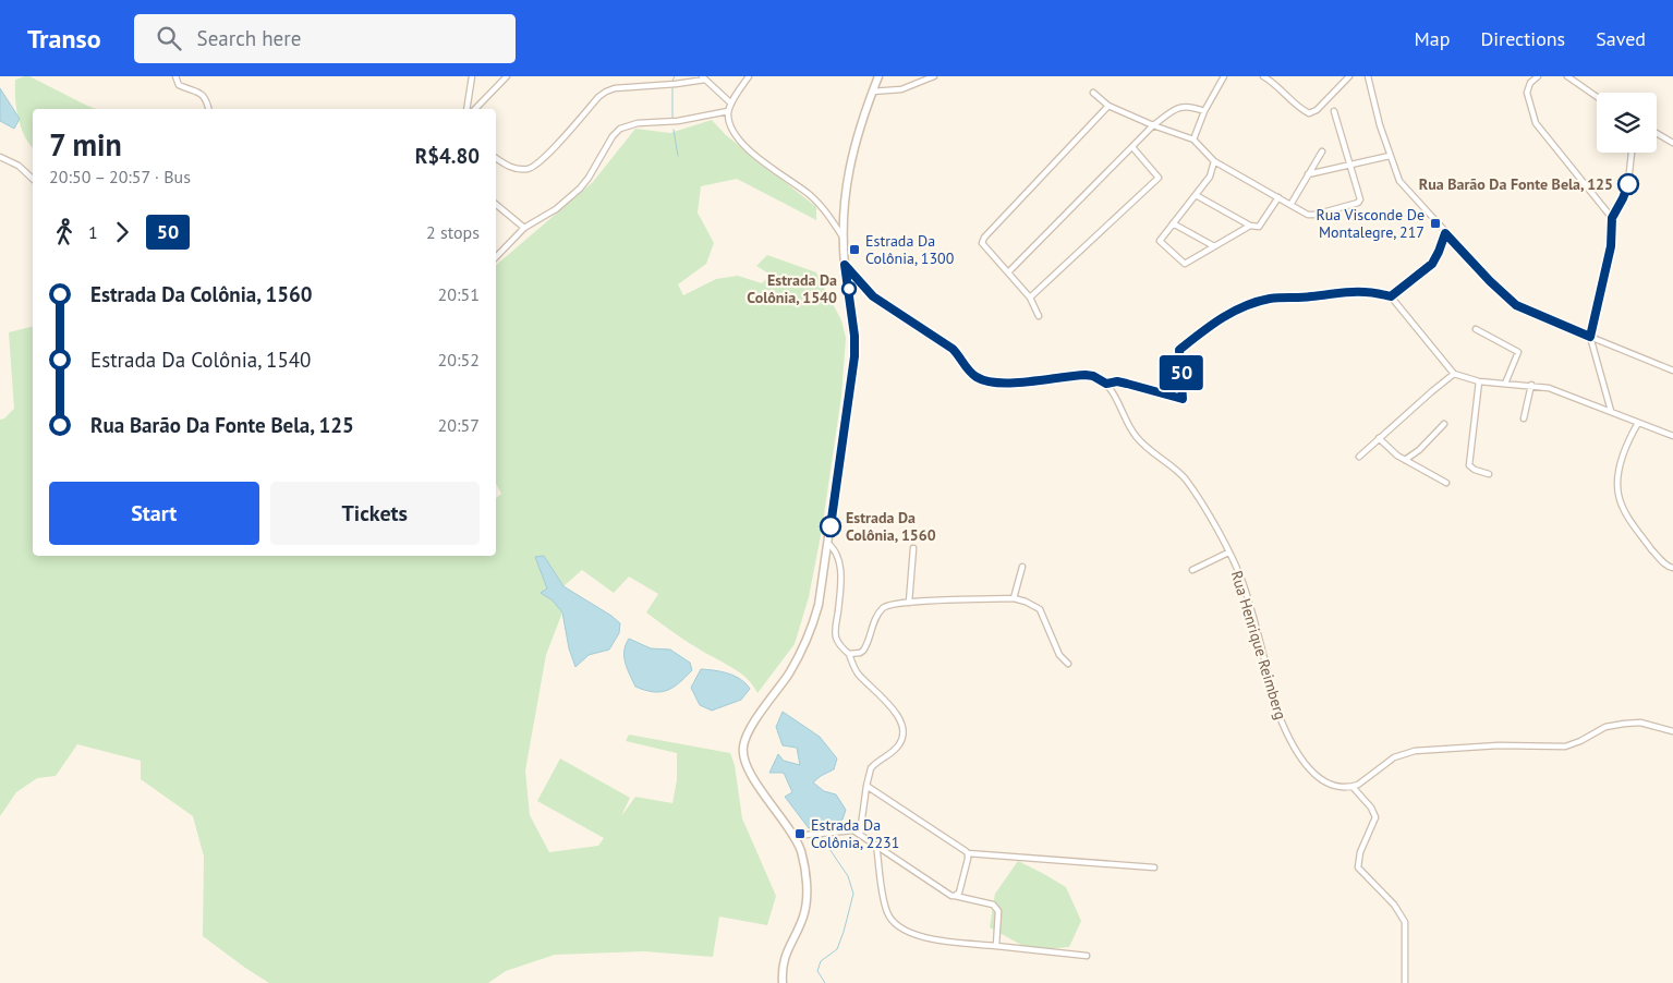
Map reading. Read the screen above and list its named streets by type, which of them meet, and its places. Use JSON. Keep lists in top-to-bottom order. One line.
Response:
{"streets":{"street":["Rua Henrique Reimberg"]},"places":{"other":["Rua Barão Da Fonte Bela, 125","Estrada Da Colônia, 1540","Estrada Da Colônia, 1560"],"transit":["Rua Visconde De Montalegre, 217","Estrada Da Colônia, 1300","Estrada Da Colônia, 2231"]},"lines":["bus line 50"],"page":{"header":"Transo","search":"Search here","nav":["Map","Directions","Saved"],"on_map":"50","heading":["7 min","20:50 – 20:57 · Bus","R$4.80"],"legs":["1","50","2 stops"],"list":[{"name":"Estrada Da Colônia, 1560","value":"20:51"},{"name":"Estrada Da Colônia, 1540","value":"20:52"},{"name":"Rua Barão Da Fonte Bela, 125","value":"20:57"}],"buttons":["Start","Tickets"]}}
